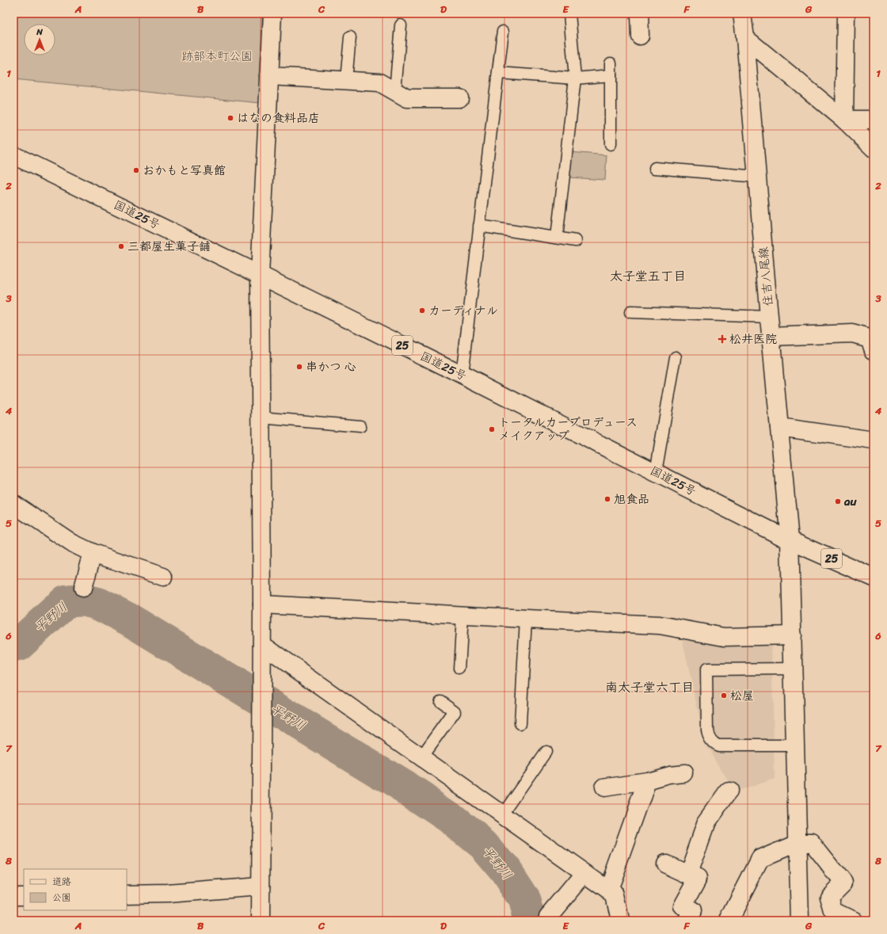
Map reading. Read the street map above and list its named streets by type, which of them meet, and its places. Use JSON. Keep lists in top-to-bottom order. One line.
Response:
{"streets":{"main road":["国道25号","住吉八尾線","25"]},"crossings":[["国道25号","住吉八尾線"]],"districts":["太子堂五丁目","南太子堂六丁目"],"water":["平野川"],"parks":["跡部本町公園"],"places":{"other":["はなの食料品店","おかもと写真館","三都屋生菓子舗","カーディナル","串かつ 心","トータルカープロデュース メイクアップ","旭食品","au","松屋"],"health":["松井医院"]},"legend":["道路","公園"],"north":"top","grid":{"columns":["A","B","C","D","E","F","G"],"rows":["1","2","3","4","5","6","7","8"]}}
